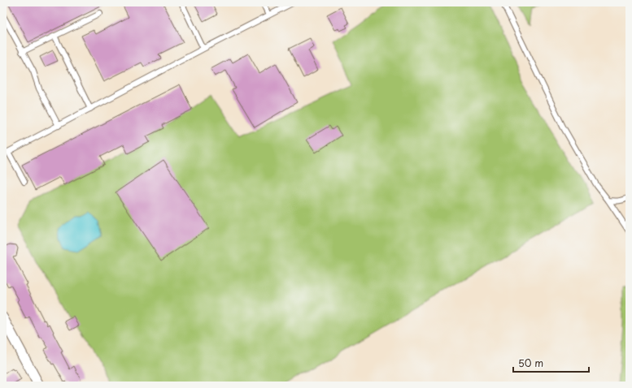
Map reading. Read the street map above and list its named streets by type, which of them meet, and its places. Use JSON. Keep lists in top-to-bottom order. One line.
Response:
{"scale_bar":"50 m"}
